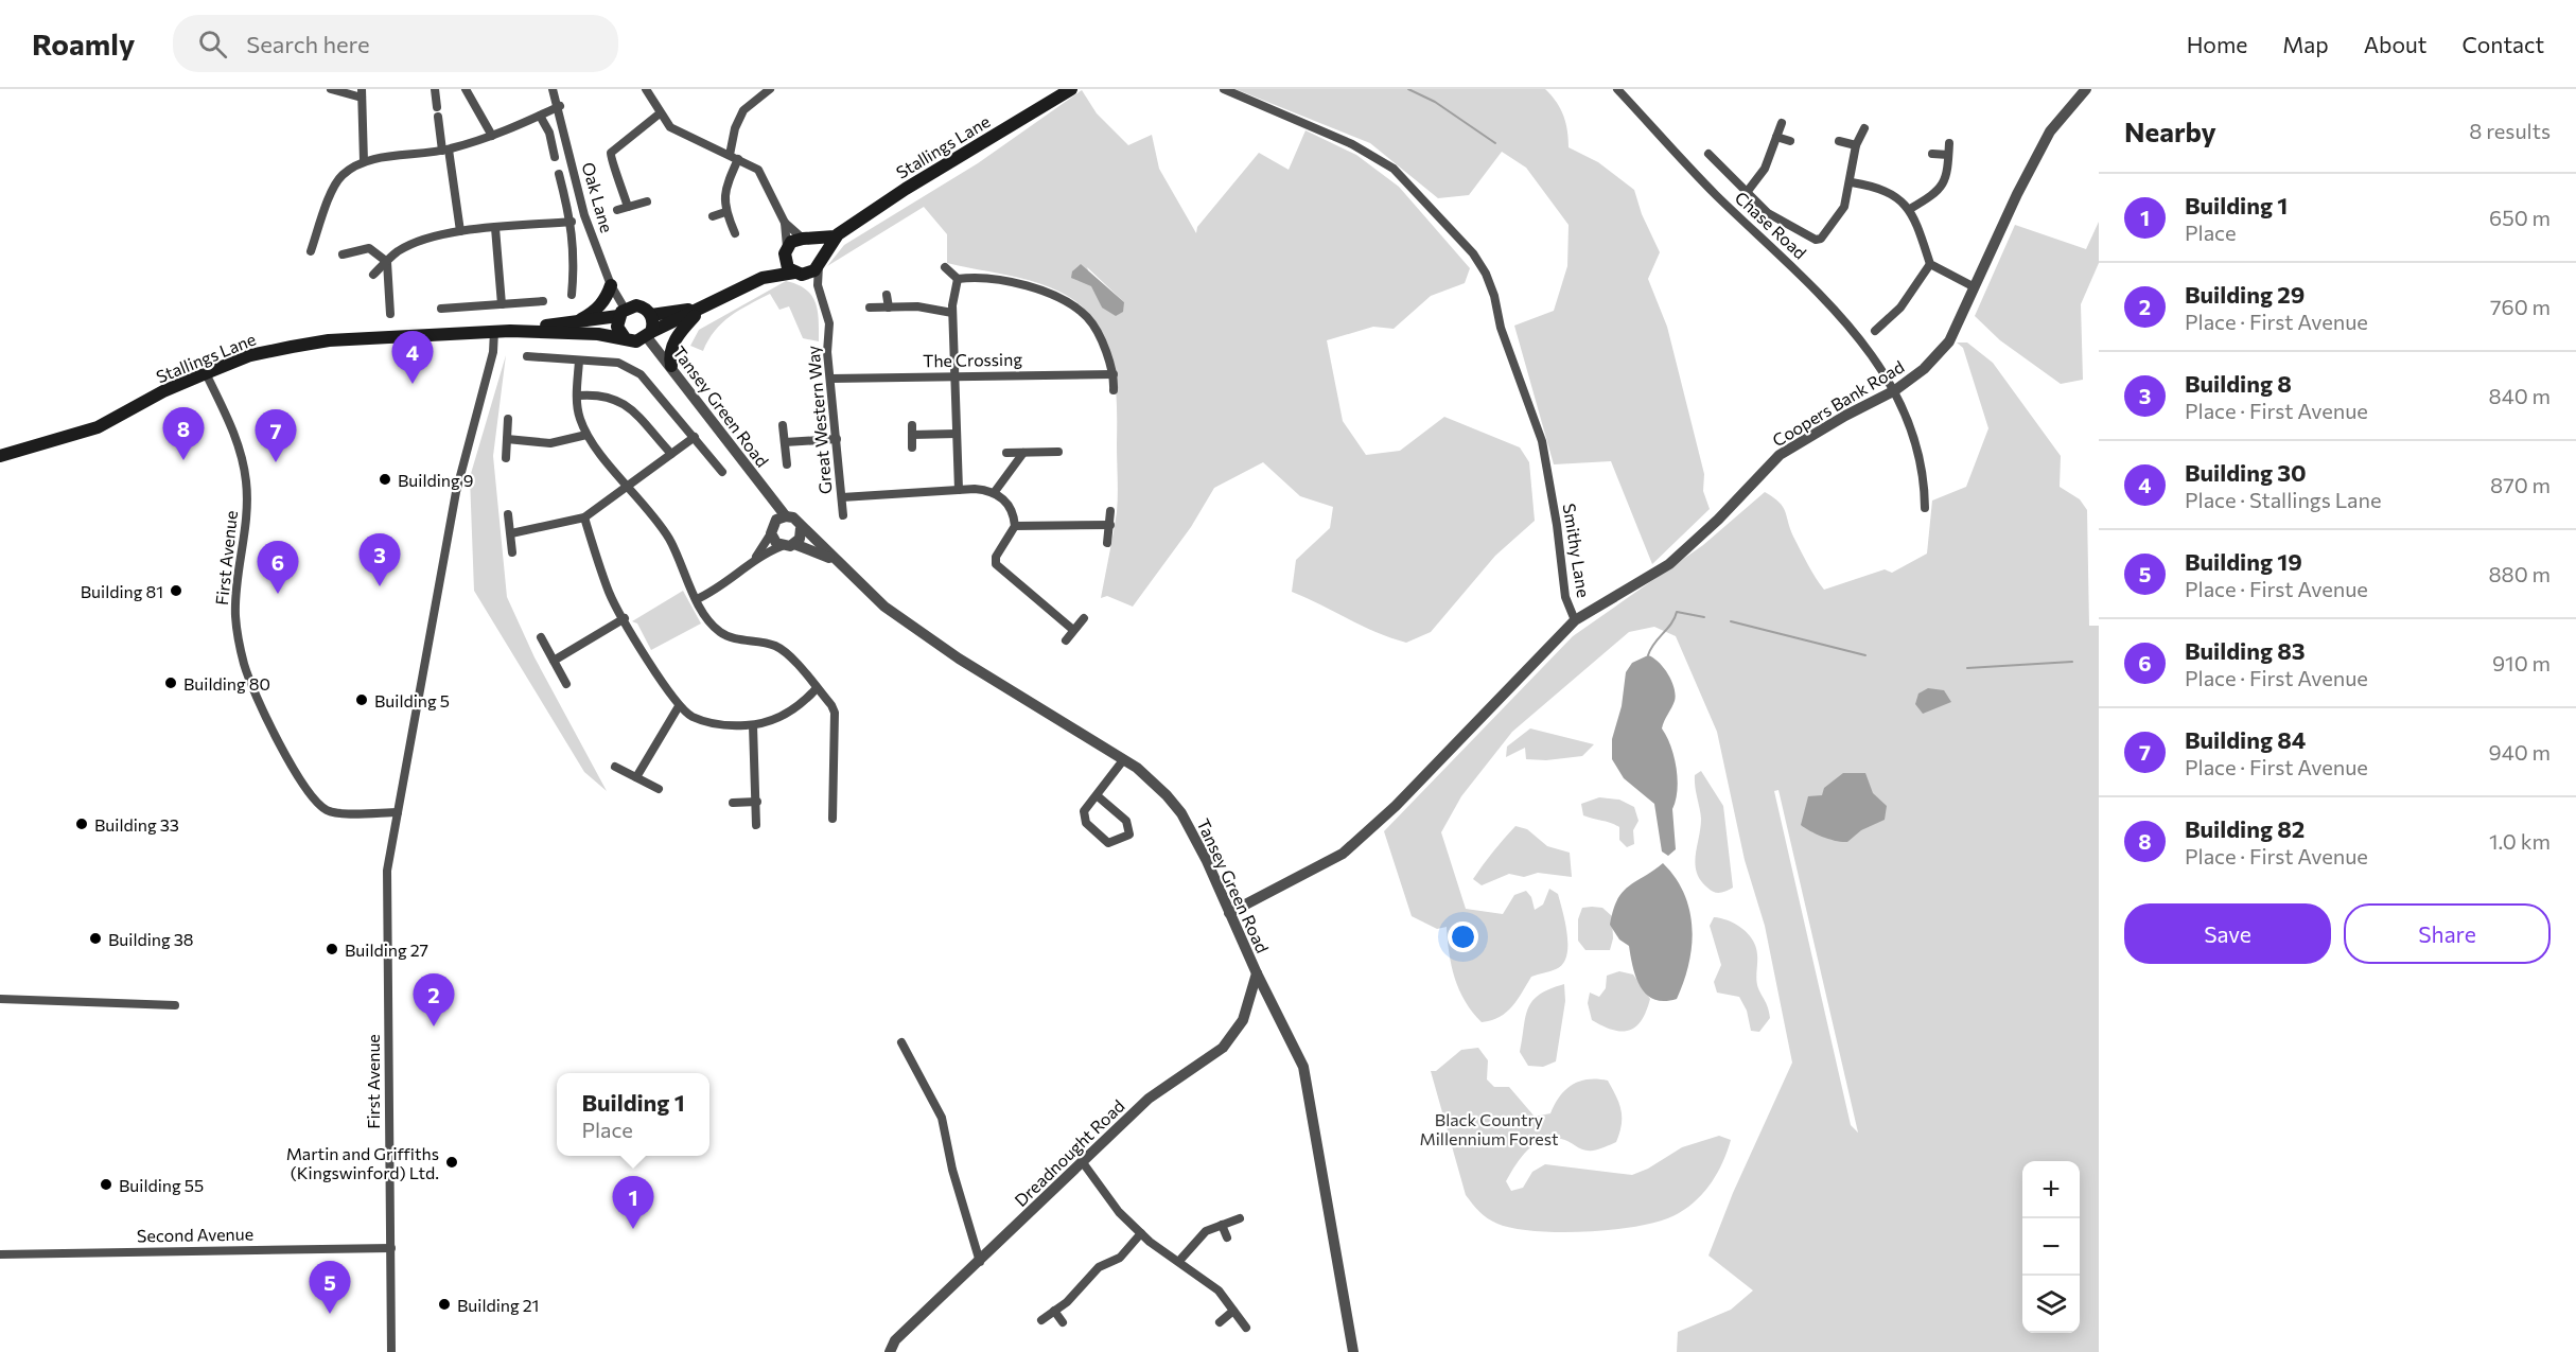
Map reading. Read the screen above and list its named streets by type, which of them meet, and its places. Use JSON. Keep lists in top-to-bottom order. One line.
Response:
{"streets":{"main road":["Stallings Lane"],"street":["Oak Lane","Chase Road","The Crossing","Coopers Bank Road","Tansey Green Road","Great Western Way","Smithy Lane","First Avenue","Dreadnought Road","Second Avenue"]},"crossings":[["Stallings Lane","First Avenue"],["Oak Lane","Tansey Green Road"],["Chase Road","Coopers Bank Road"],["The Crossing","Great Western Way"],["Coopers Bank Road","Smithy Lane"],["Tansey Green Road","Smithy Lane"],["Tansey Green Road","Dreadnought Road"],["First Avenue","Second Avenue"]],"parks":["Black Country Millennium Forest"],"places":["Building 9","Building 81","Building 80","Building 5","Building 33","Building 38","Building 27","Martin and Griffiths (Kingswinford) Ltd.","Building 55","Building 21"],"page":{"header":"Roamly","search":"Search here","nav":["Home","Map","About","Contact"],"heading":["Nearby","8 results"],"list":[{"mark":"1","name":"Building 1","note":"Place","value":"650 m"},{"mark":"2","name":"Building 29","note":"Place · First Avenue","value":"760 m"},{"mark":"3","name":"Building 8","note":"Place · First Avenue","value":"840 m"},{"mark":"4","name":"Building 30","note":"Place · Stallings Lane","value":"870 m"},{"mark":"5","name":"Building 19","note":"Place · First Avenue","value":"880 m"},{"mark":"6","name":"Building 83","note":"Place · First Avenue","value":"910 m"},{"mark":"7","name":"Building 84","note":"Place · First Avenue","value":"940 m"},{"mark":"8","name":"Building 82","note":"Place · First Avenue","value":"1.0 km"}],"pins":["4","8","7","3","6","2","1","5"],"buttons":["Save","Share"],"popup":["Building 1","Place"],"map_buttons":["+","−"]}}
